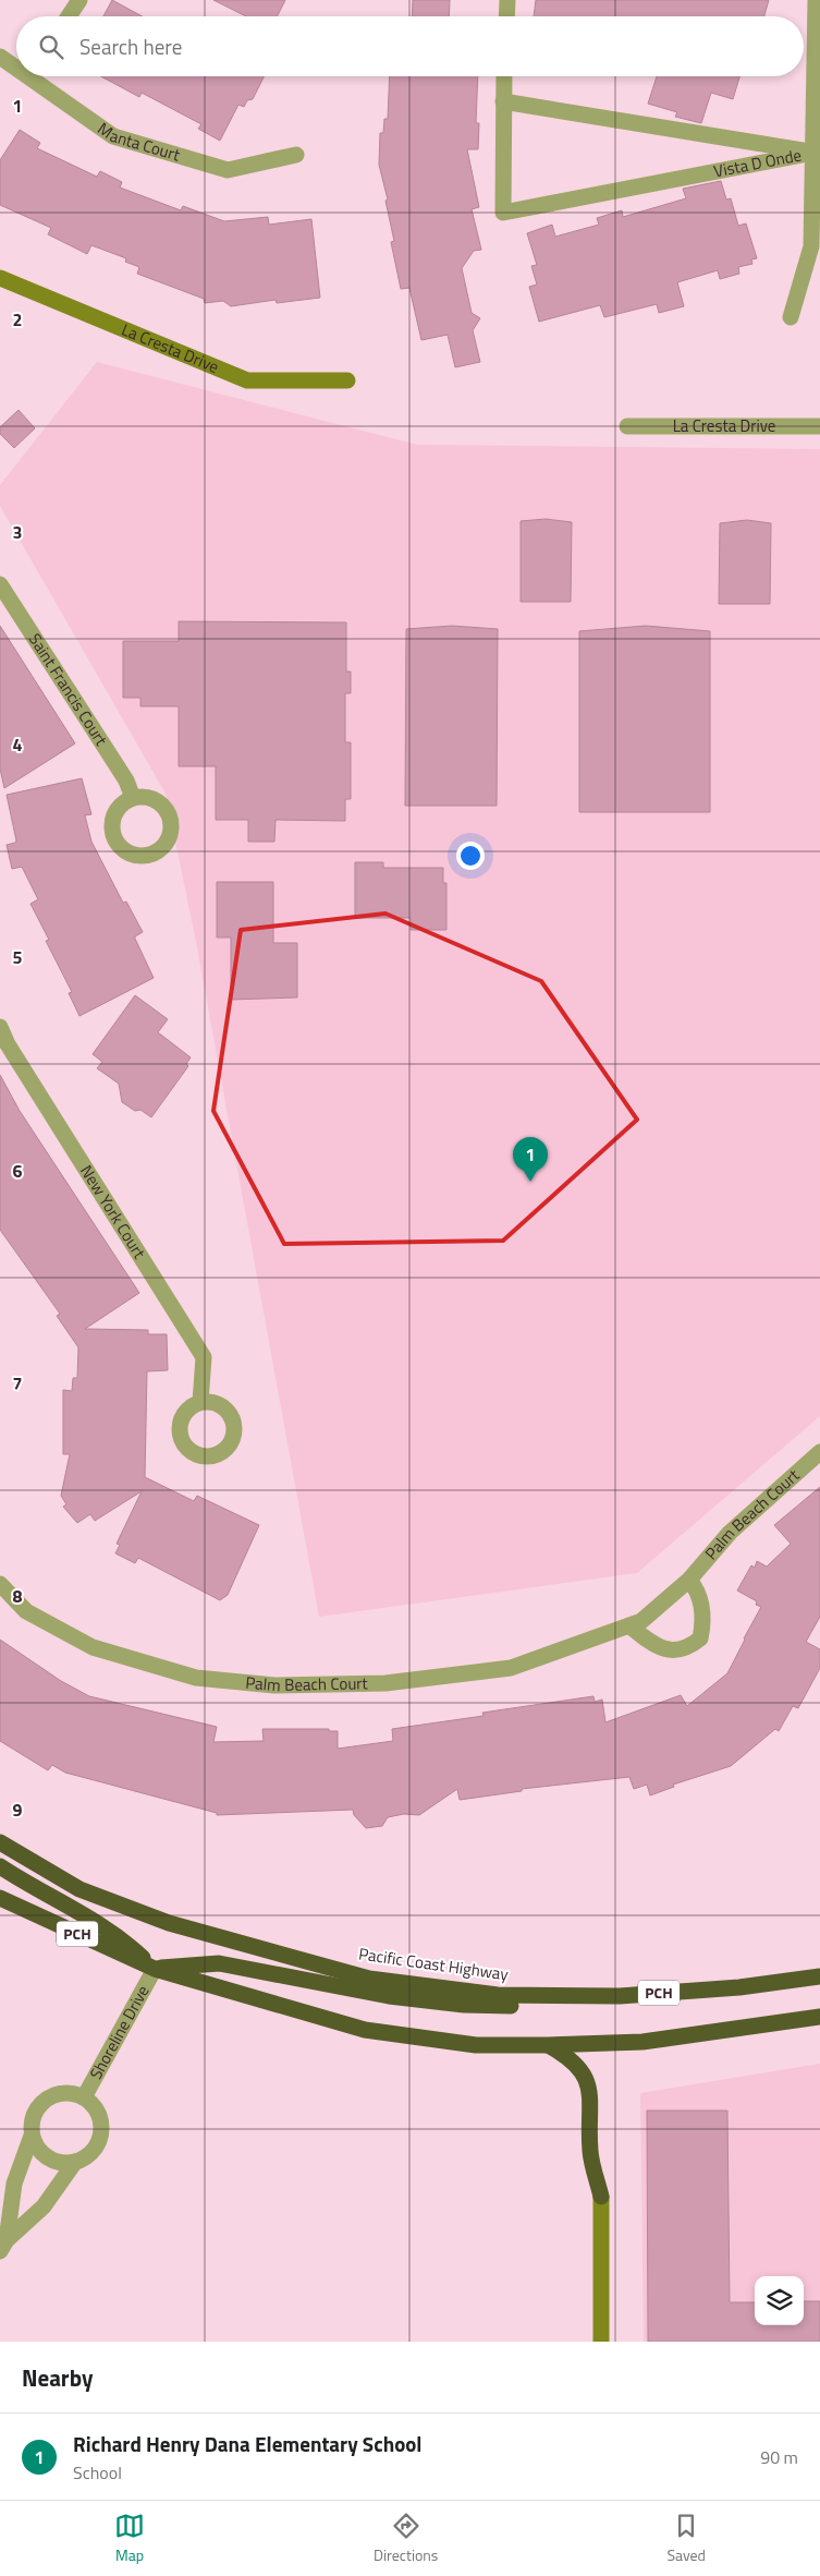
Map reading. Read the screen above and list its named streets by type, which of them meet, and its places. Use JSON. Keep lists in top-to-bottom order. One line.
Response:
{"streets":{"highway":["PCH","Pacific Coast Highway"],"street":["Manta Court","Vista D Onde","La Cresta Drive","Saint Francis Court","New York Court","Palm Beach Court","Shoreline Drive"]},"crossings":[["PCH","Shoreline Drive"]],"page":{"search":"Search here","pins":"1","heading":"Nearby","list":[{"mark":"1","name":"Richard Henry Dana Elementary School","note":"School","value":"90 m"}],"nav":["Map","Directions","Saved"]},"grid":{"rows":["1","2","3","4","5","6","7","8","9"]}}
